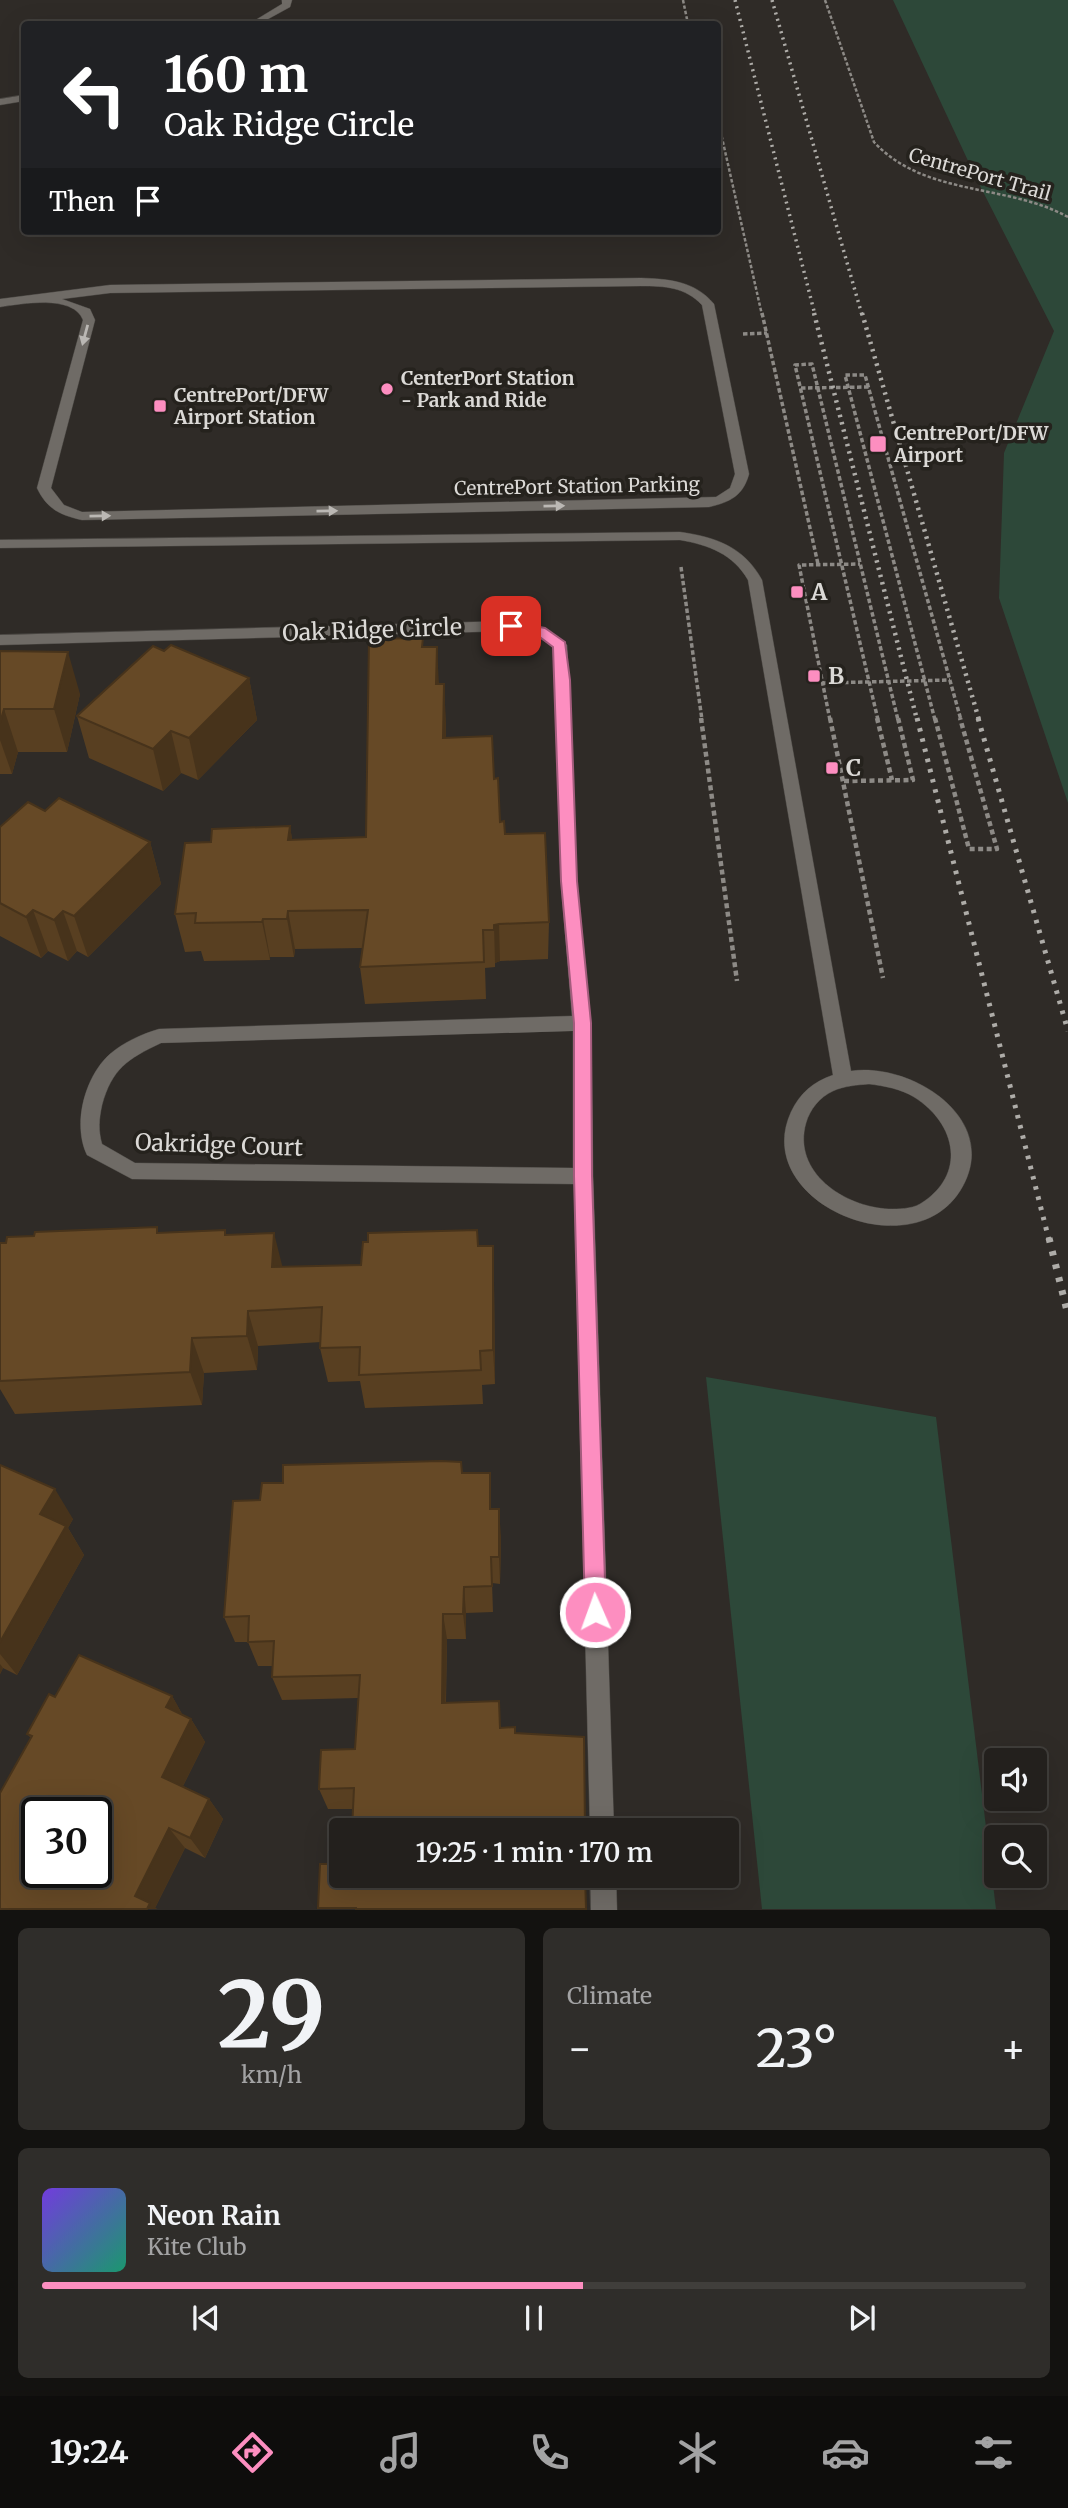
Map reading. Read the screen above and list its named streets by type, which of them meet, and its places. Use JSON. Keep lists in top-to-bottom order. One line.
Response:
{"streets":{"street":["CentrePort Station Parking","Oak Ridge Circle","Oakridge Court"],"path":["CentrePort Trail"]},"crossings":[["Oak Ridge Circle","Oakridge Court"]],"places":{"other":["CenterPort Station - Park and Ride"],"transit":["CentrePort/DFW Airport Station","CentrePort/DFW Airport","A","B","C"]},"page":{"turn":["160 m","Oak Ridge Circle"],"then":"Then","limit":"30","trip":"19:25 · 1 min · 170 m","tile":[["29","km/h"],"Climate"],"heat":["−","23°","+"],"song":["Neon Rain","Kite Club"],"tabs":"19:24"}}
